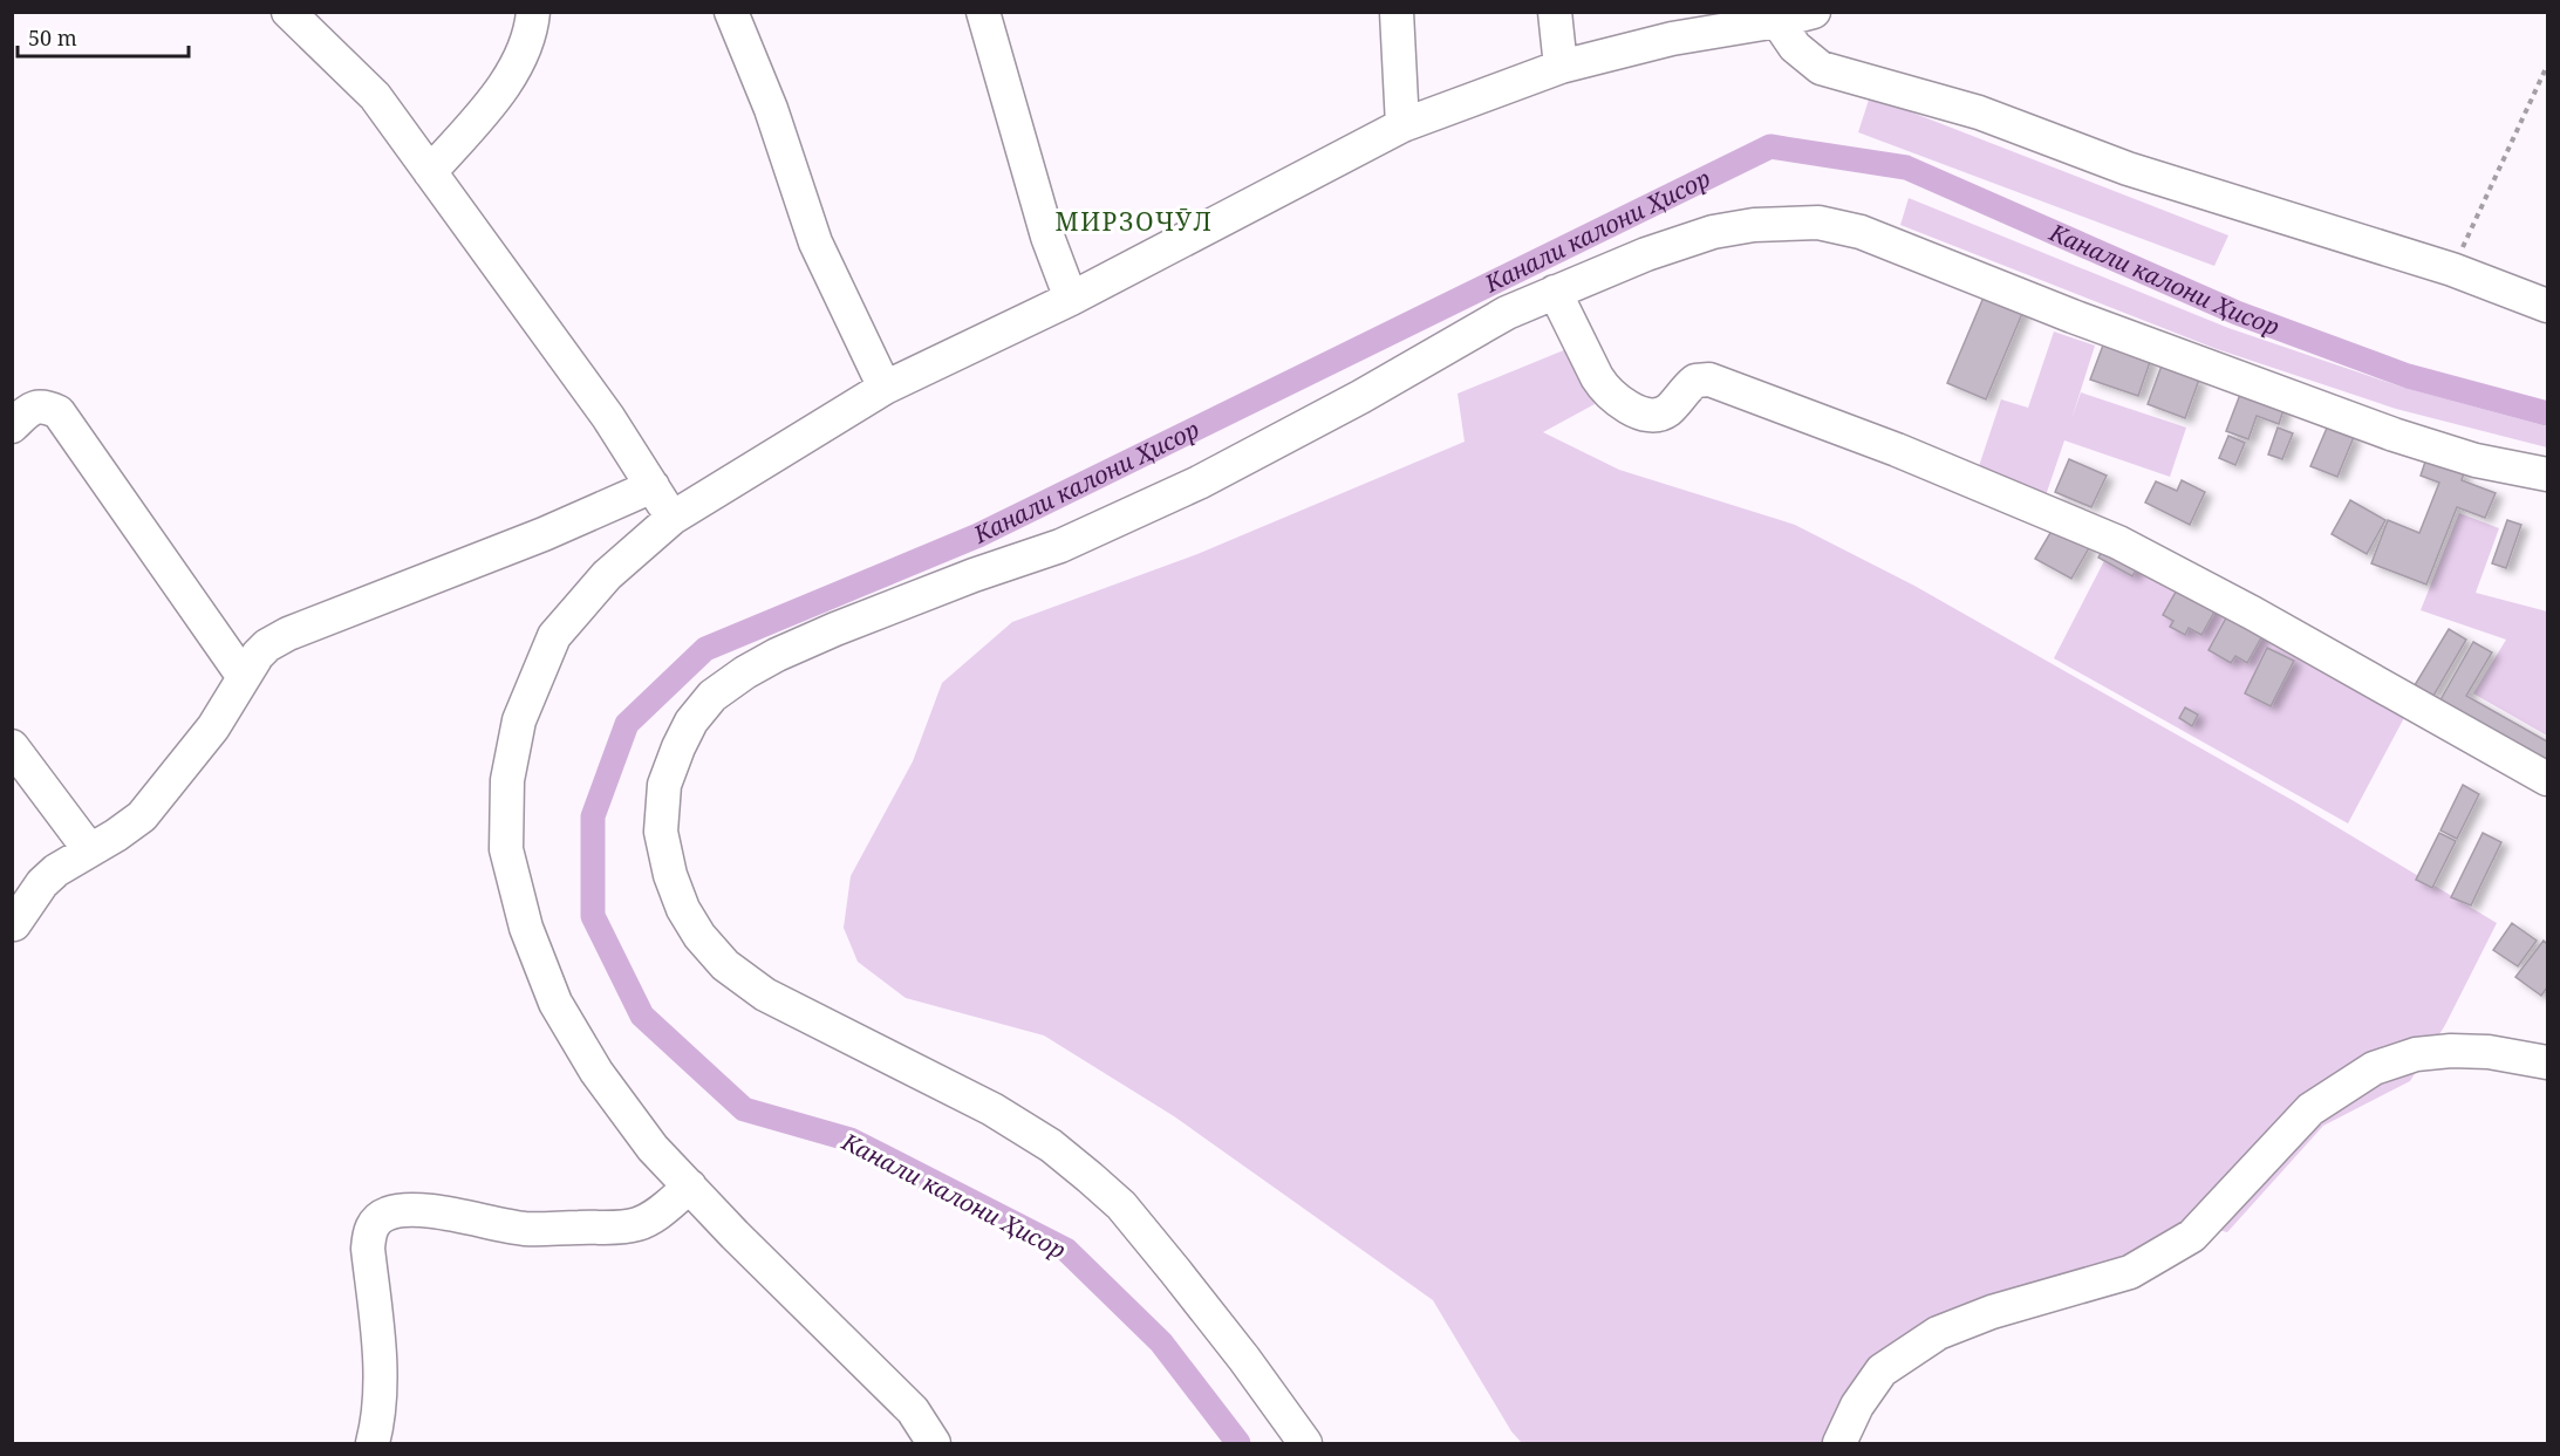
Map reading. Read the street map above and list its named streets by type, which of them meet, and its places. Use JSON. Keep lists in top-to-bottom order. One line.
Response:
{"districts":["МИРЗОЧӮЛ"],"water":["Канали калони Ҳисор"],"scale_bar":"50 m"}
